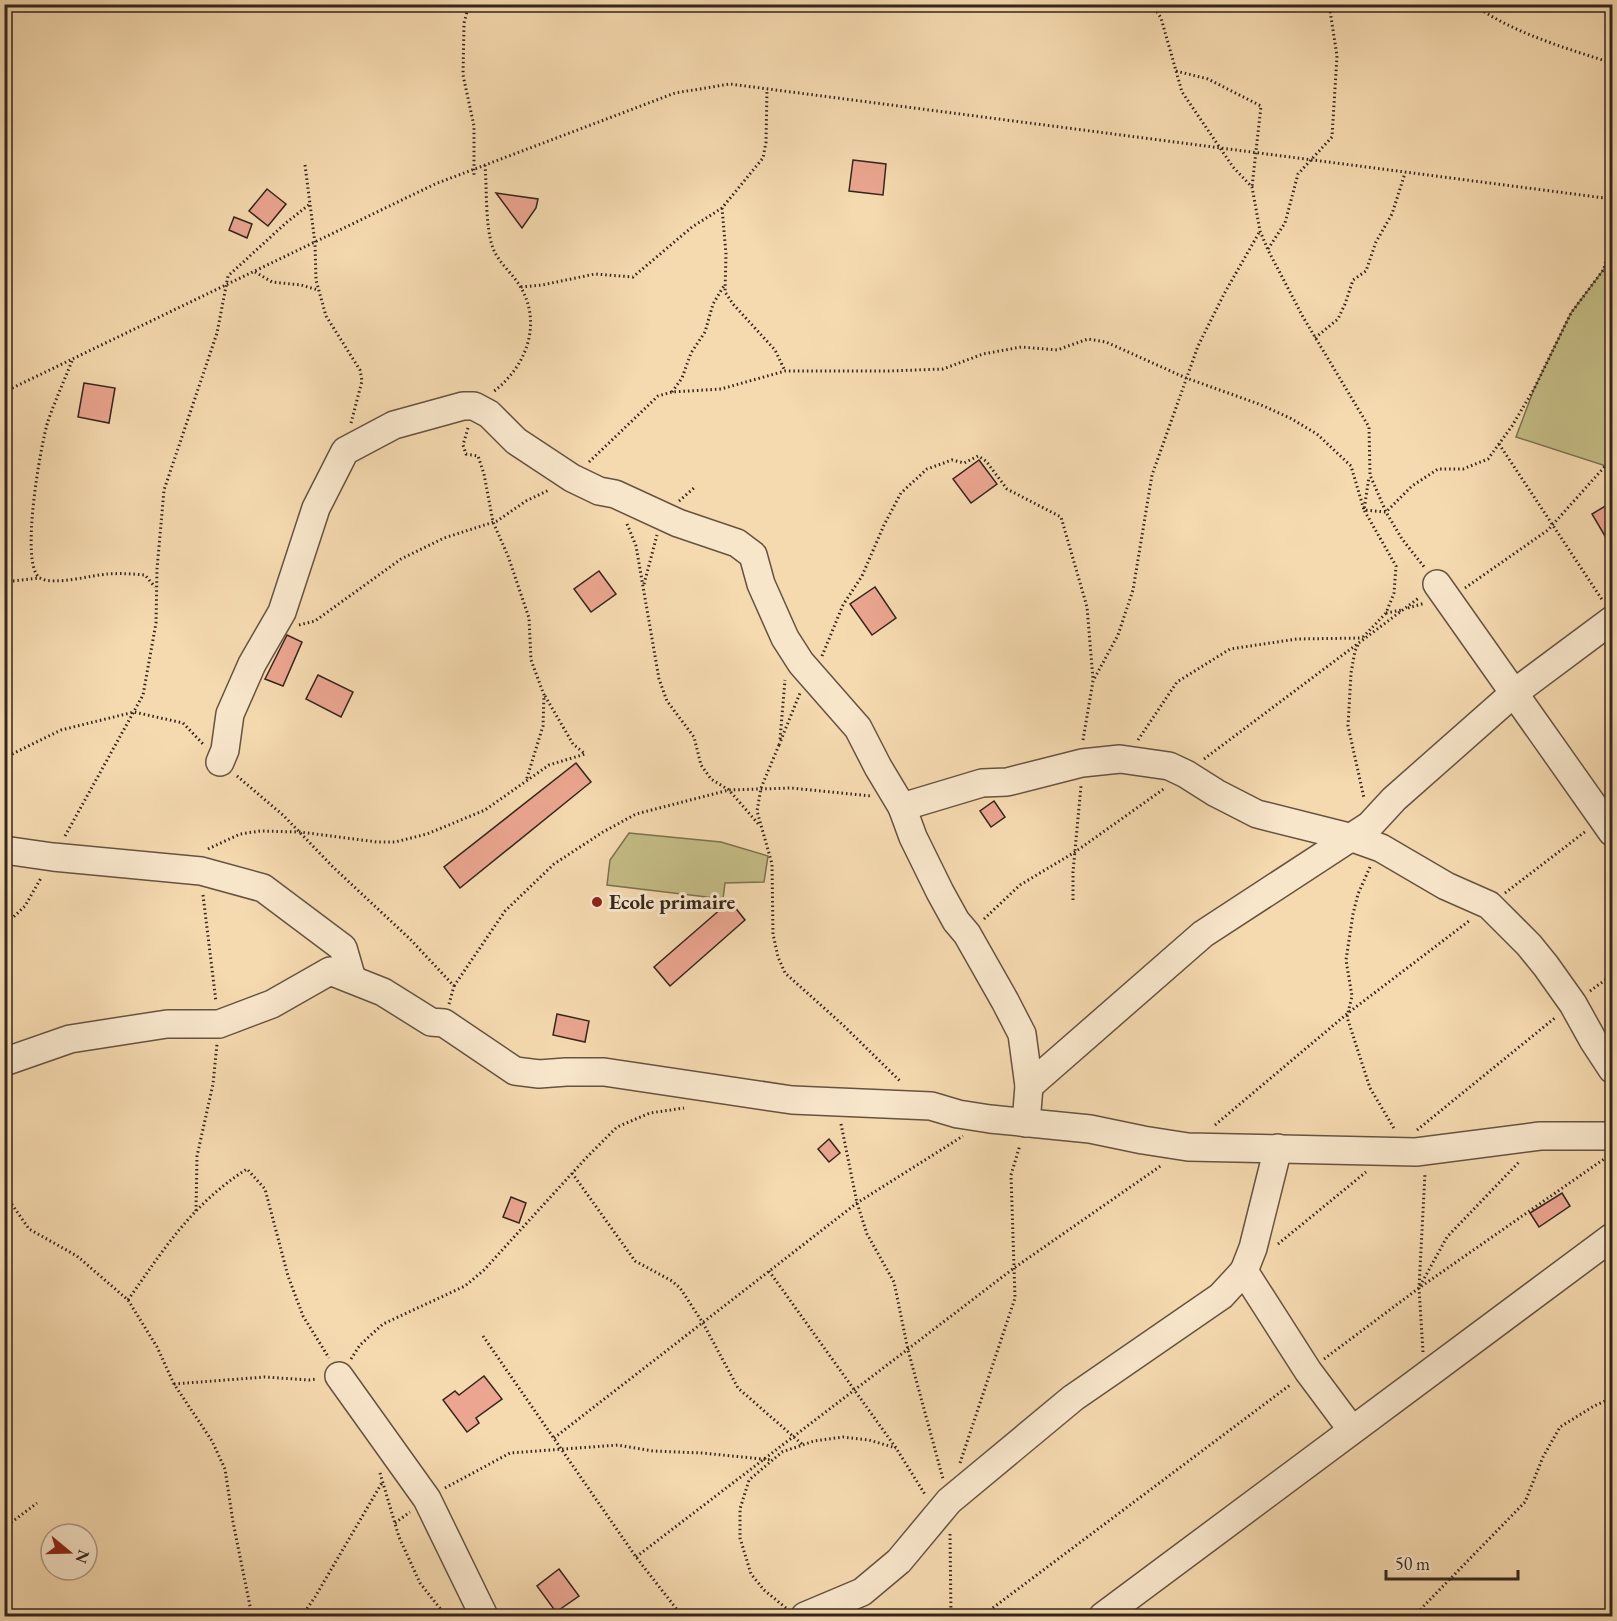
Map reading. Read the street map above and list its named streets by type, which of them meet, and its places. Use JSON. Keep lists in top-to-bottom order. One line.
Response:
{"places":["Ecole primaire"],"scale_bar":"50 m","north":"right"}
